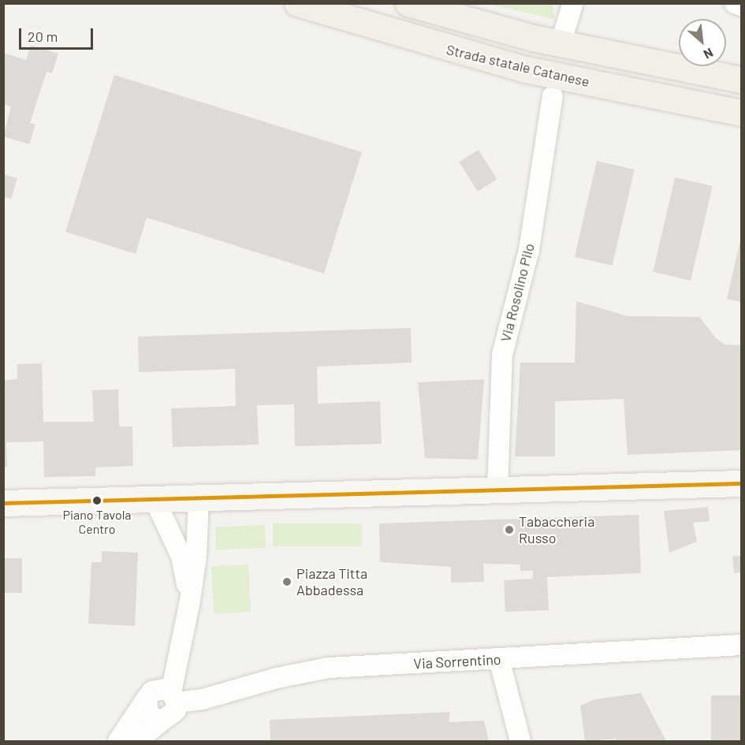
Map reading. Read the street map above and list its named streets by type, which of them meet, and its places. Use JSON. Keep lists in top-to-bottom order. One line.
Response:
{"streets":{"main road":["Strada statale Catanese"],"street":["Via Rosolino Pilo","Via Sorrentino"]},"places":["Piano Tavola Centro","Tabaccheria Russo","Piazza Titta Abbadessa"],"scale_bar":"20 m","north":"bottom right"}
